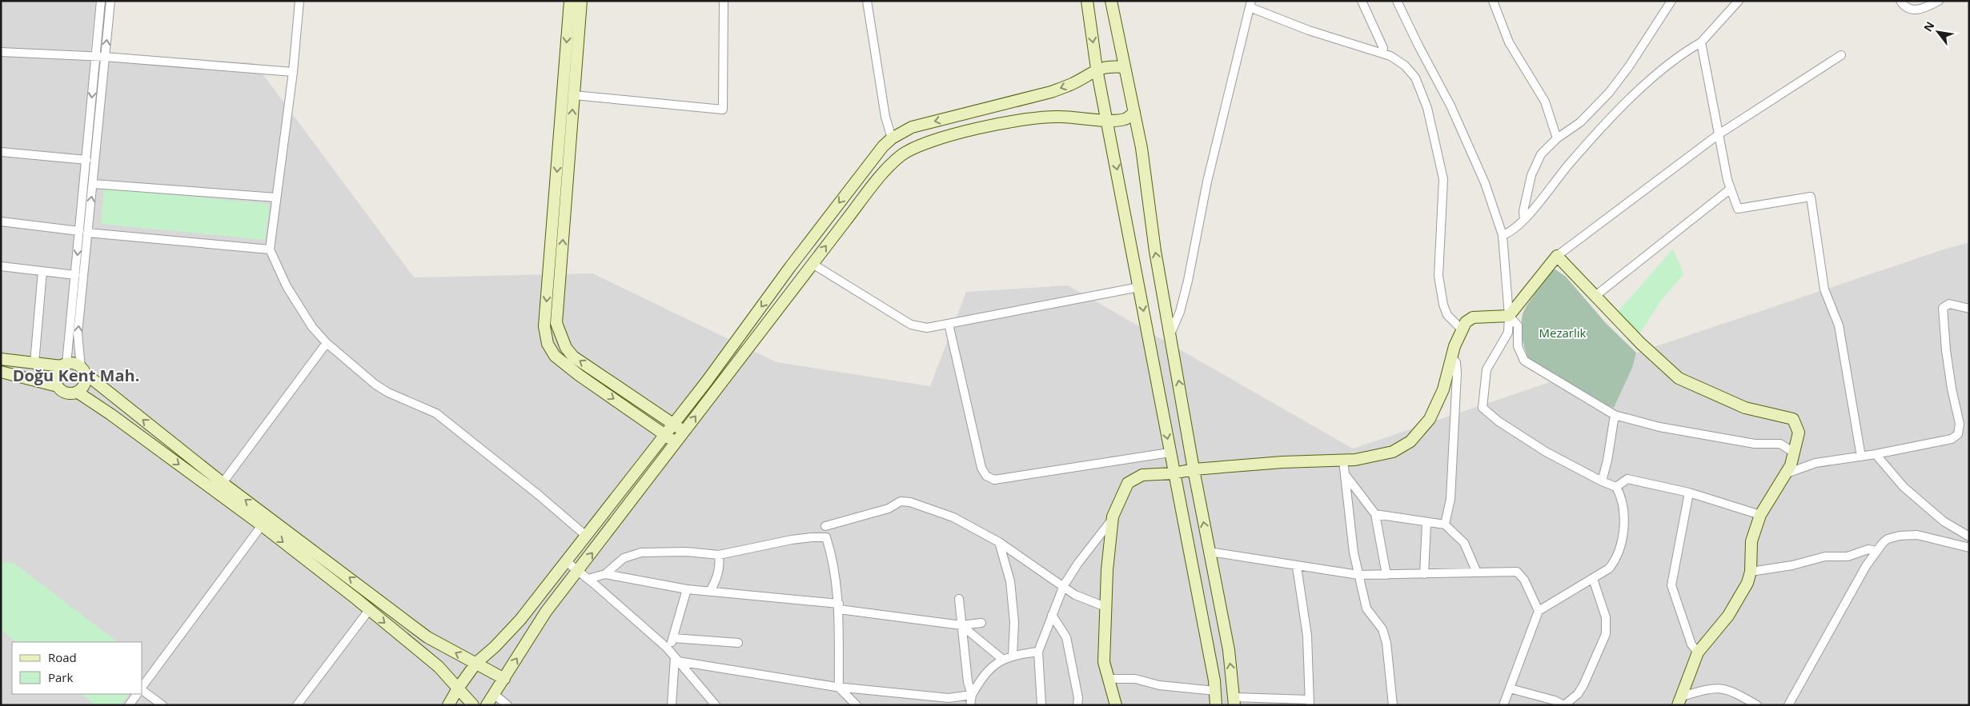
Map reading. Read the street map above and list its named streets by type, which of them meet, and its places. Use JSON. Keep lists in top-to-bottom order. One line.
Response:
{"districts":["Doğu Kent Mah."],"parks":["Mezarlık"],"legend":["Road","Park"],"north":"top left"}
